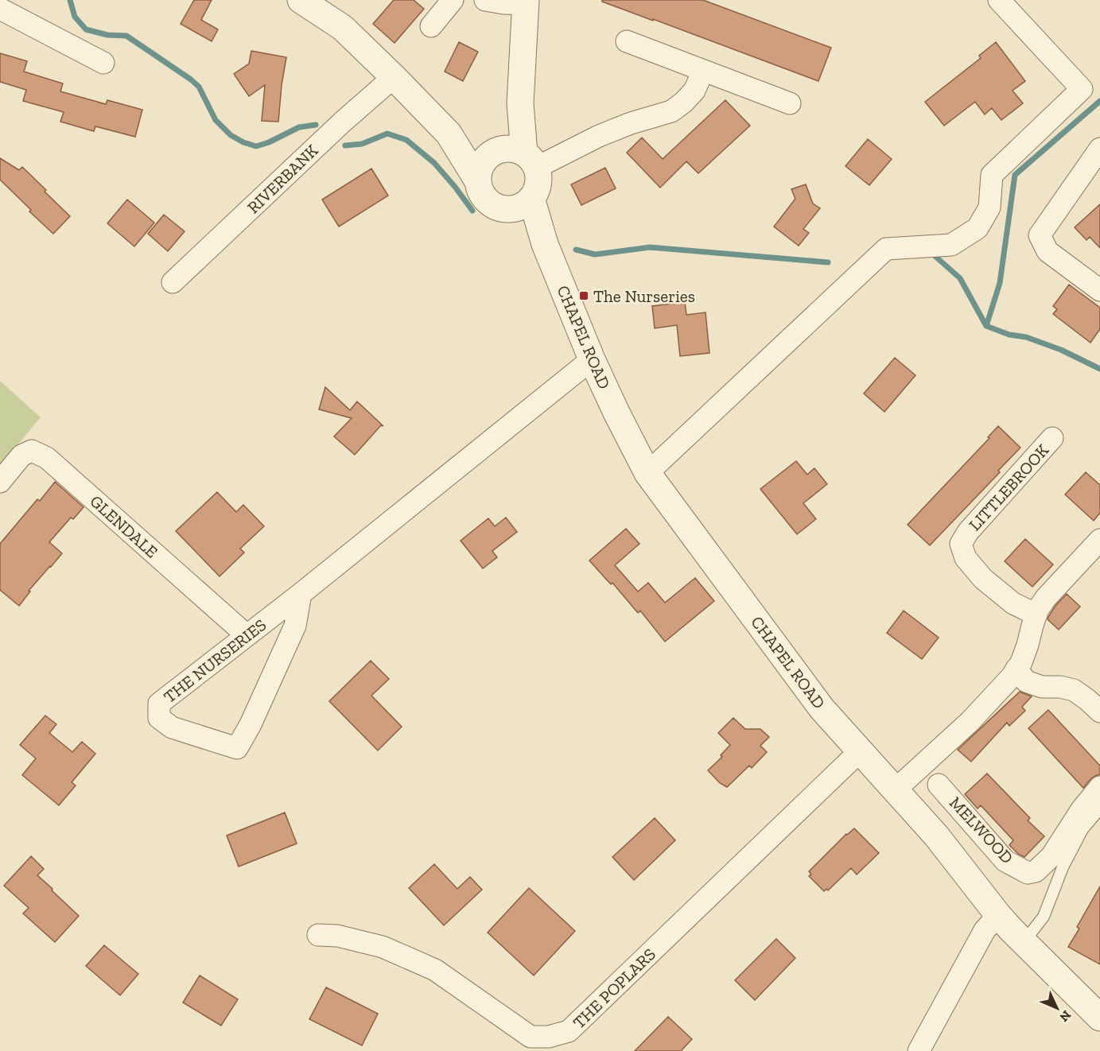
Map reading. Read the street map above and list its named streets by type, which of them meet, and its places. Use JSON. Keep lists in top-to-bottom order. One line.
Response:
{"streets":{"street":["RIVERBANK","CHAPEL ROAD","LITTLEBROOK","GLENDALE","THE NURSERIES","MELWOOD","THE POPLARS"]},"crossings":[["CHAPEL ROAD","THE NURSERIES"],["CHAPEL ROAD","THE POPLARS"],["GLENDALE","THE NURSERIES"]],"places":{"transit":["The Nurseries"]},"north":"bottom right"}
